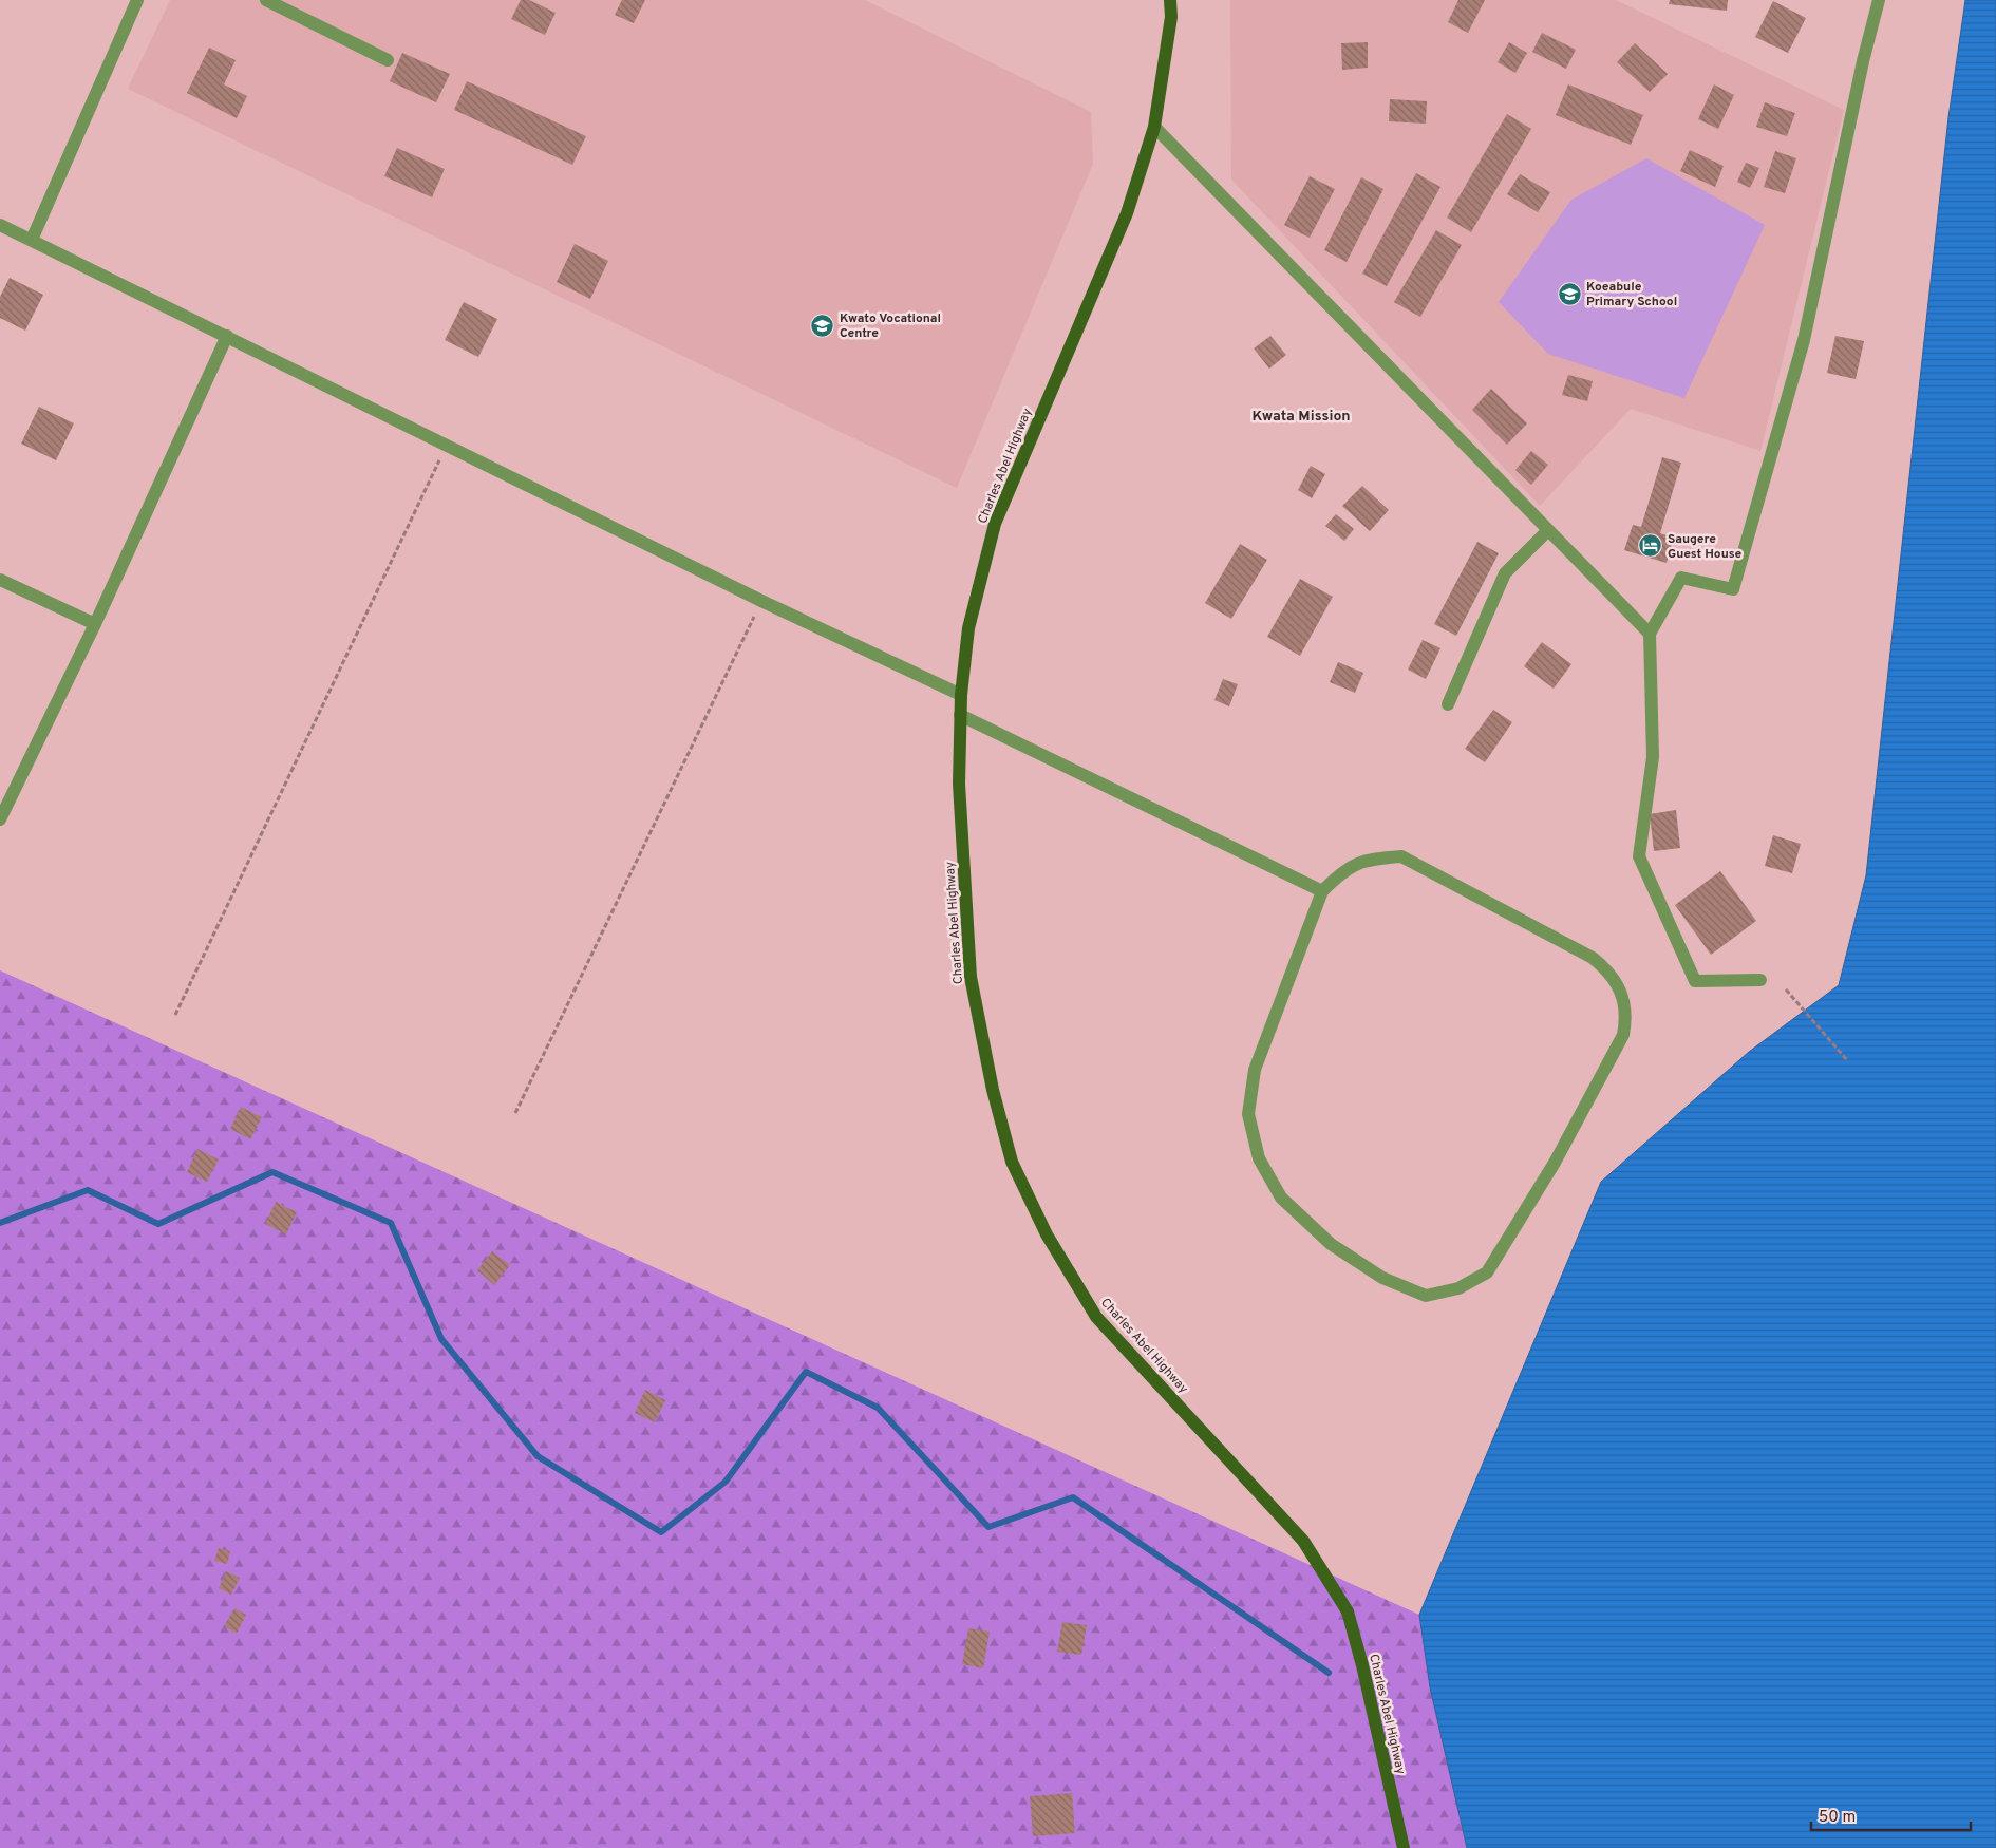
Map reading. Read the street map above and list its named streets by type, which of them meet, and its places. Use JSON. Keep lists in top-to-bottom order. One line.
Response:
{"streets":{"main road":["Charles Abel Highway"]},"districts":["Kwata Mission"],"places":{"school or university":["Koeabule Primary School","Kwato Vocational Centre"],"hotel":["Saugere Guest House"]},"scale_bar":"50 m"}
